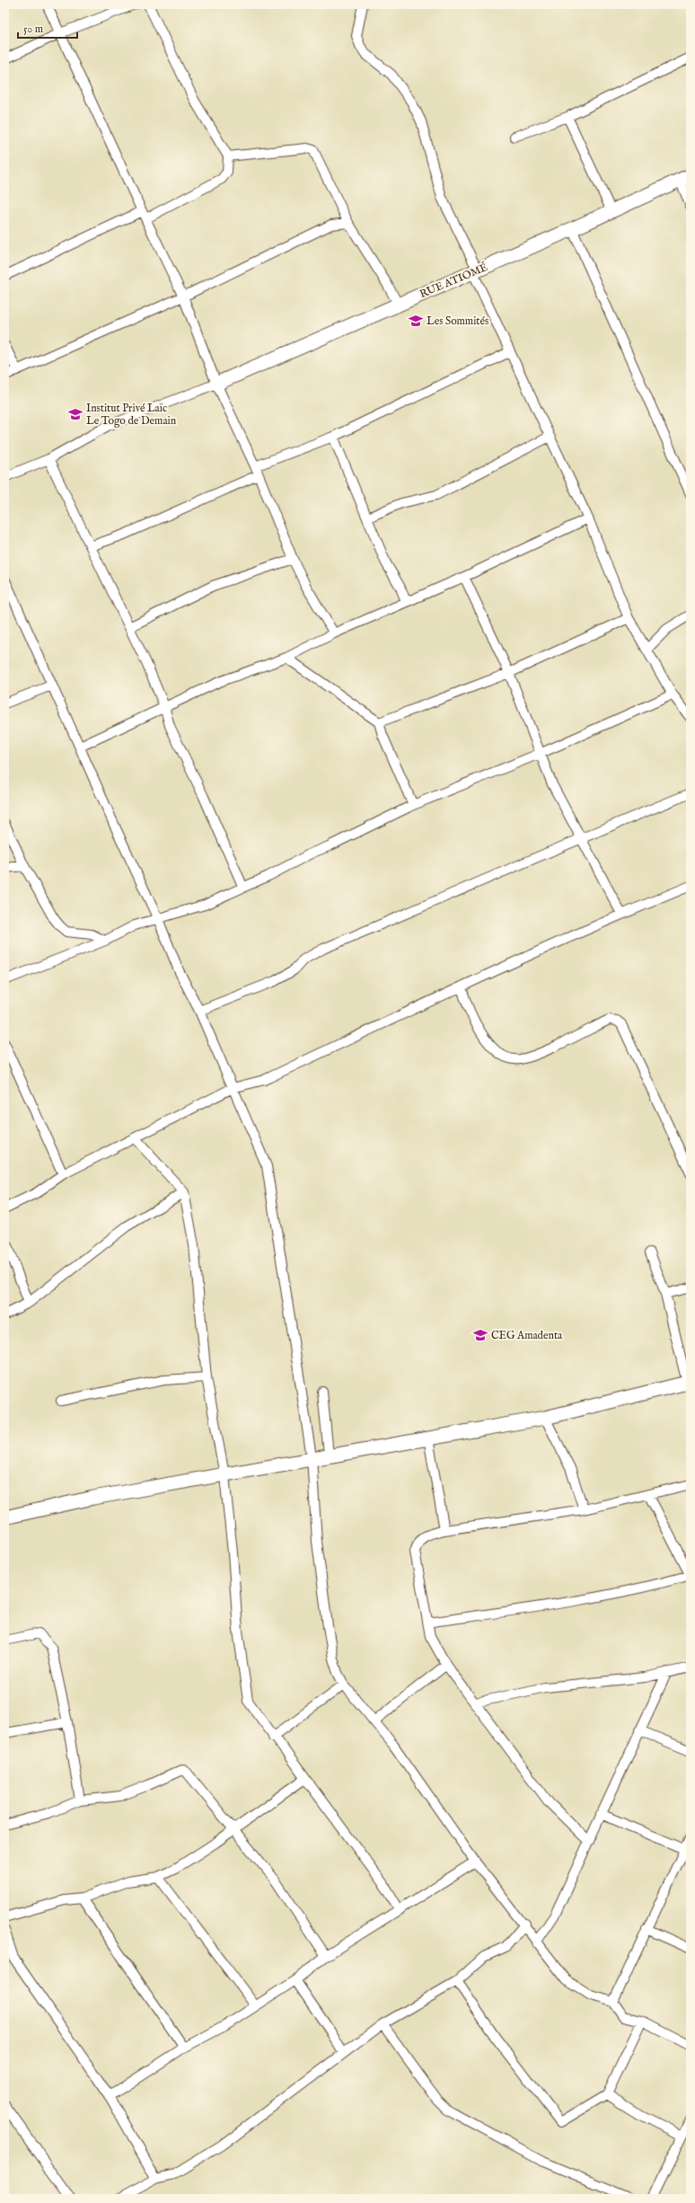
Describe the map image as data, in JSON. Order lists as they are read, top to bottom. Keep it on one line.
{"streets":{"street":["RUE ATIOMÉ"]},"places":{"school or university":["Les Sommités","Institut Privé Laïc Le Togo de Demain","CEG Amadenta"]},"scale_bar":"50 m"}
